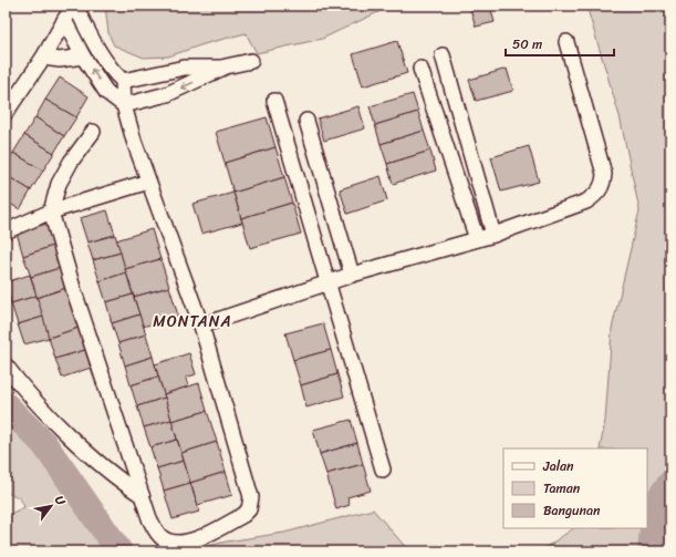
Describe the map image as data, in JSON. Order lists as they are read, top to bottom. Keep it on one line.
{"districts":["MONTANA"],"legend":["Jalan","Taman","Bangunan"],"scale_bar":"50 m","north":"top right"}
